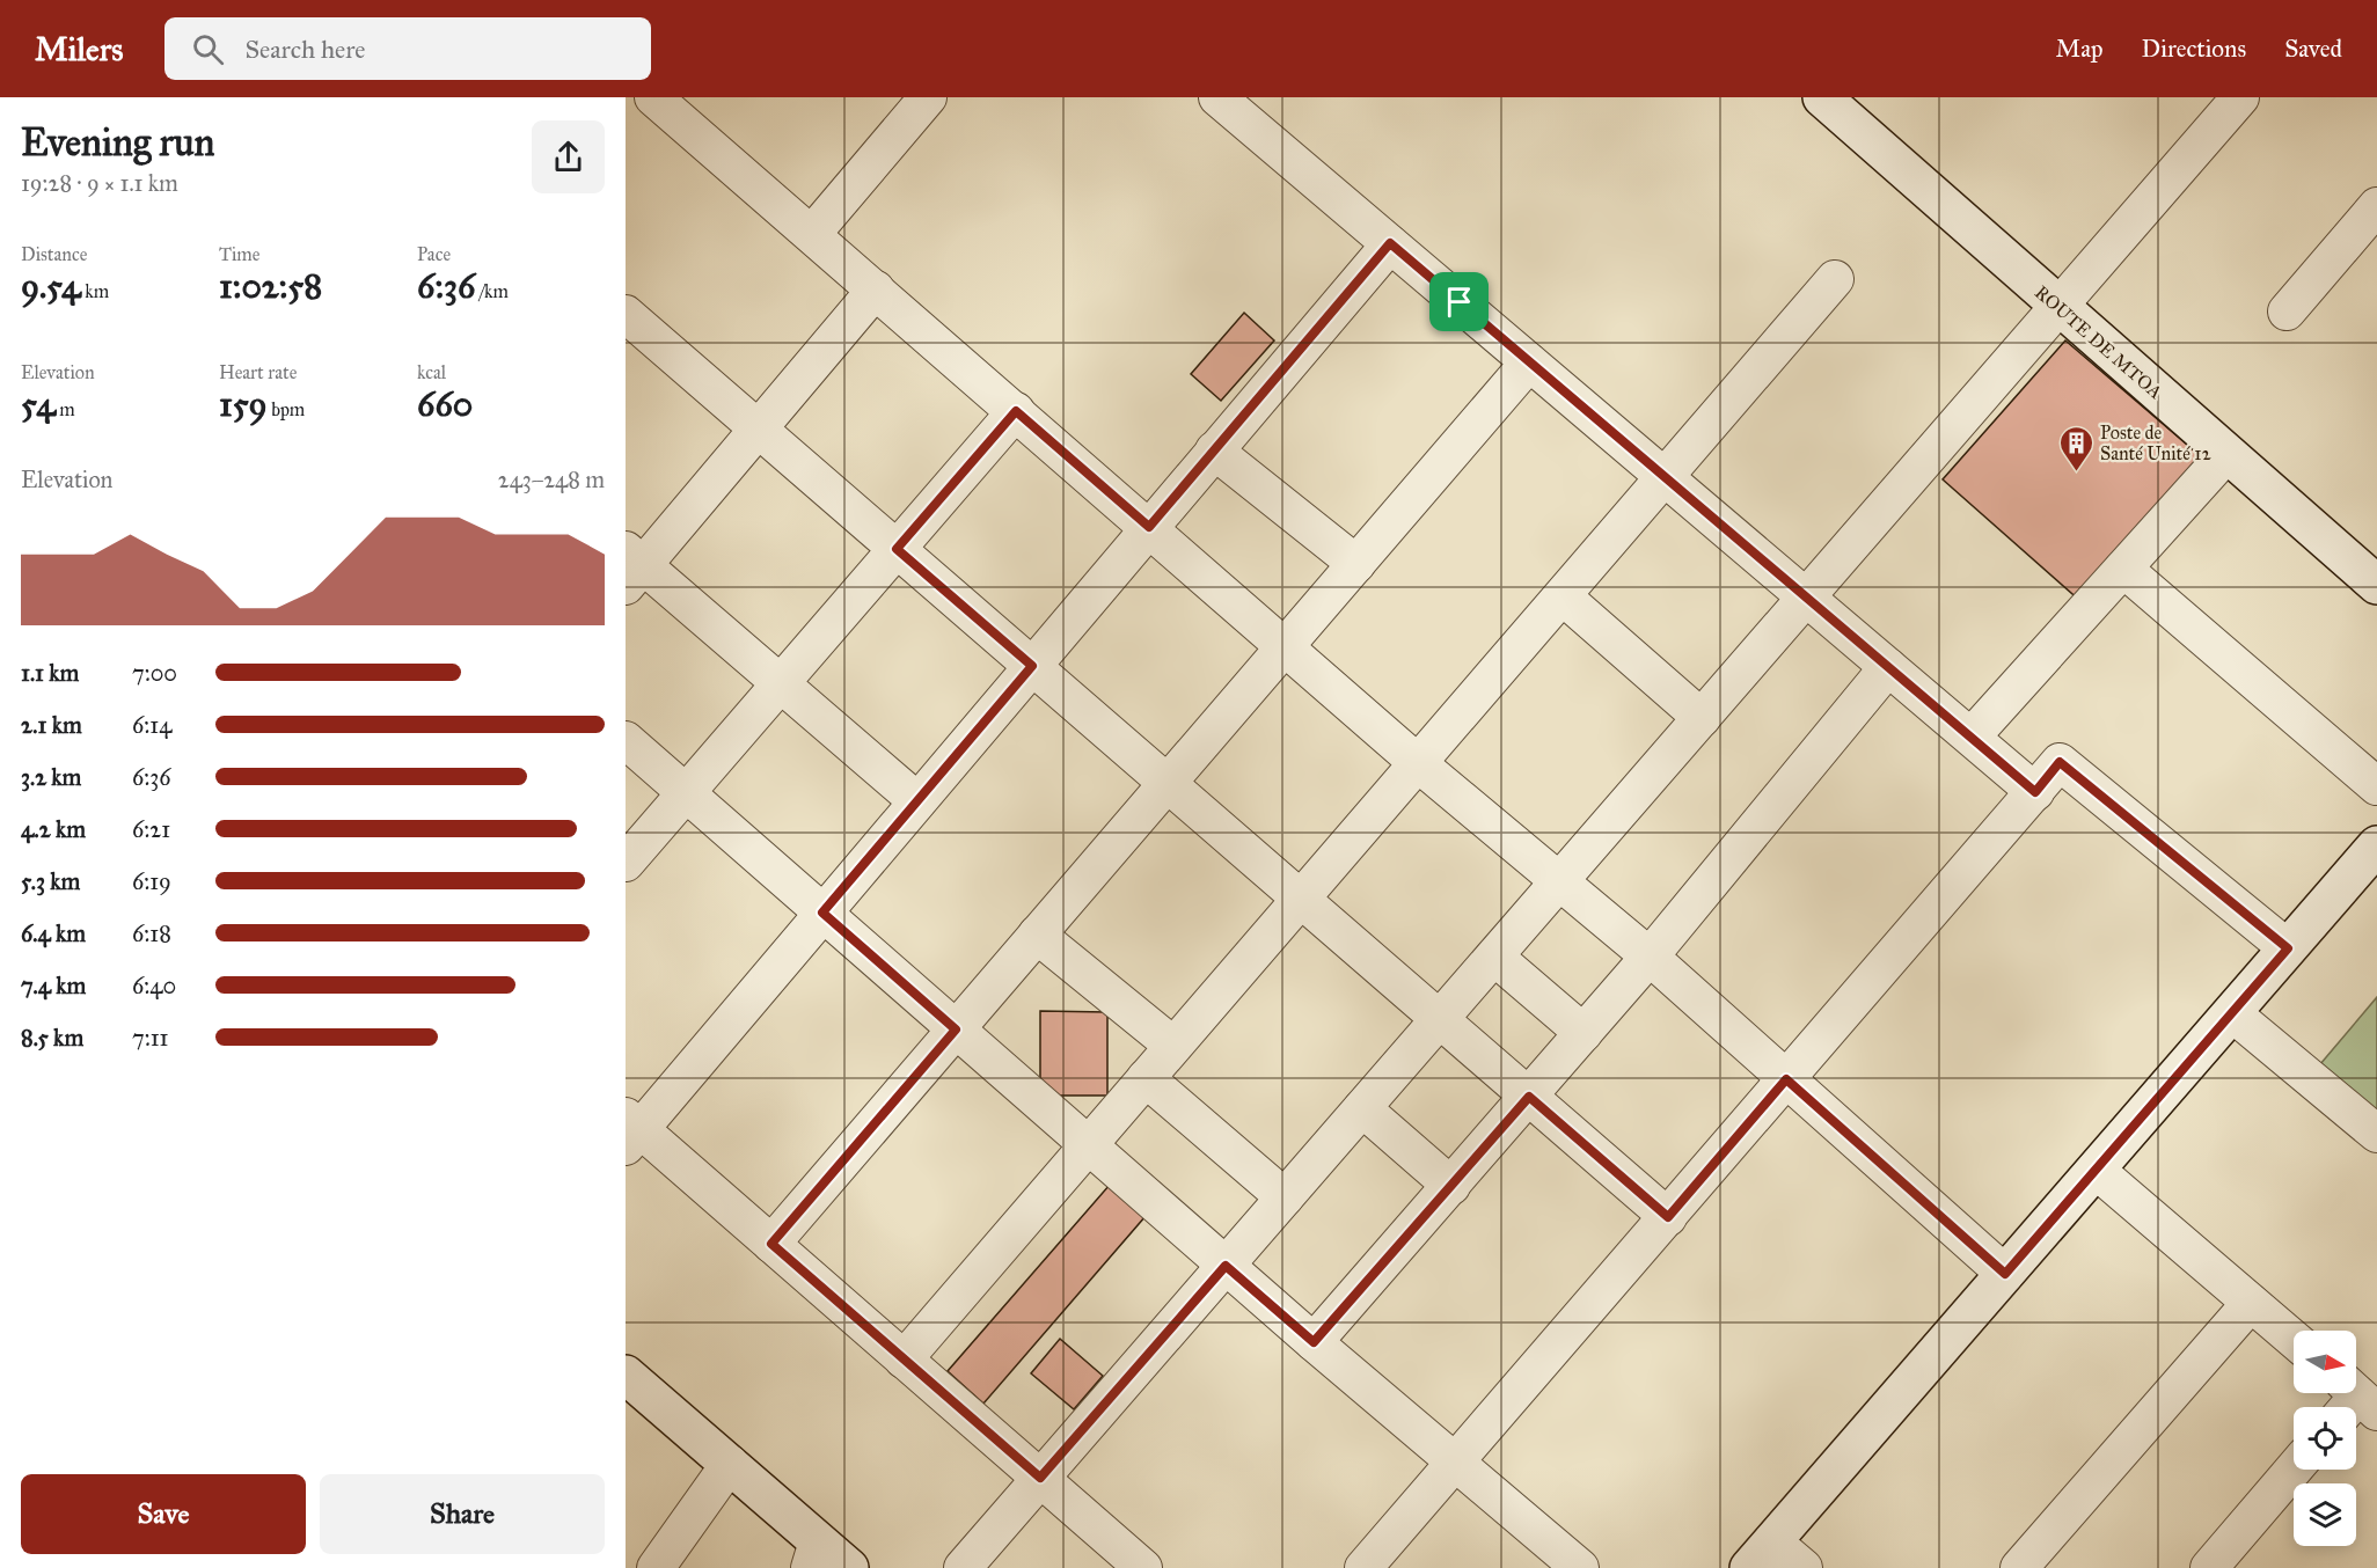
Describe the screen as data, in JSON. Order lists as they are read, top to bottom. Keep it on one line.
{"streets":{"street":["ROUTE DE MTOA"]},"places":{"building":["Poste de Santé Unité 12"]},"north":"right","page":{"header":"Milers","search":"Search here","nav":["Map","Directions","Saved"],"heading":["Evening run","19:28 · 9 × 1.1 km"],"stats":[["Distance","9.54 km"],["Time","1:02:58"],["Pace","6:36 /km"],["Elevation","54 m"],["Heart rate","159 bpm"],["kcal","660"]],"chart":["Elevation","243–248 m"],"list":[{"name":"1.1 km","note":"7:00"},{"name":"2.1 km","note":"6:14"},{"name":"3.2 km","note":"6:36"},{"name":"4.2 km","note":"6:21"},{"name":"5.3 km","note":"6:19"},{"name":"6.4 km","note":"6:18"},{"name":"7.4 km","note":"6:40"},{"name":"8.5 km","note":"7:11"}],"buttons":["Save","Share"]}}
